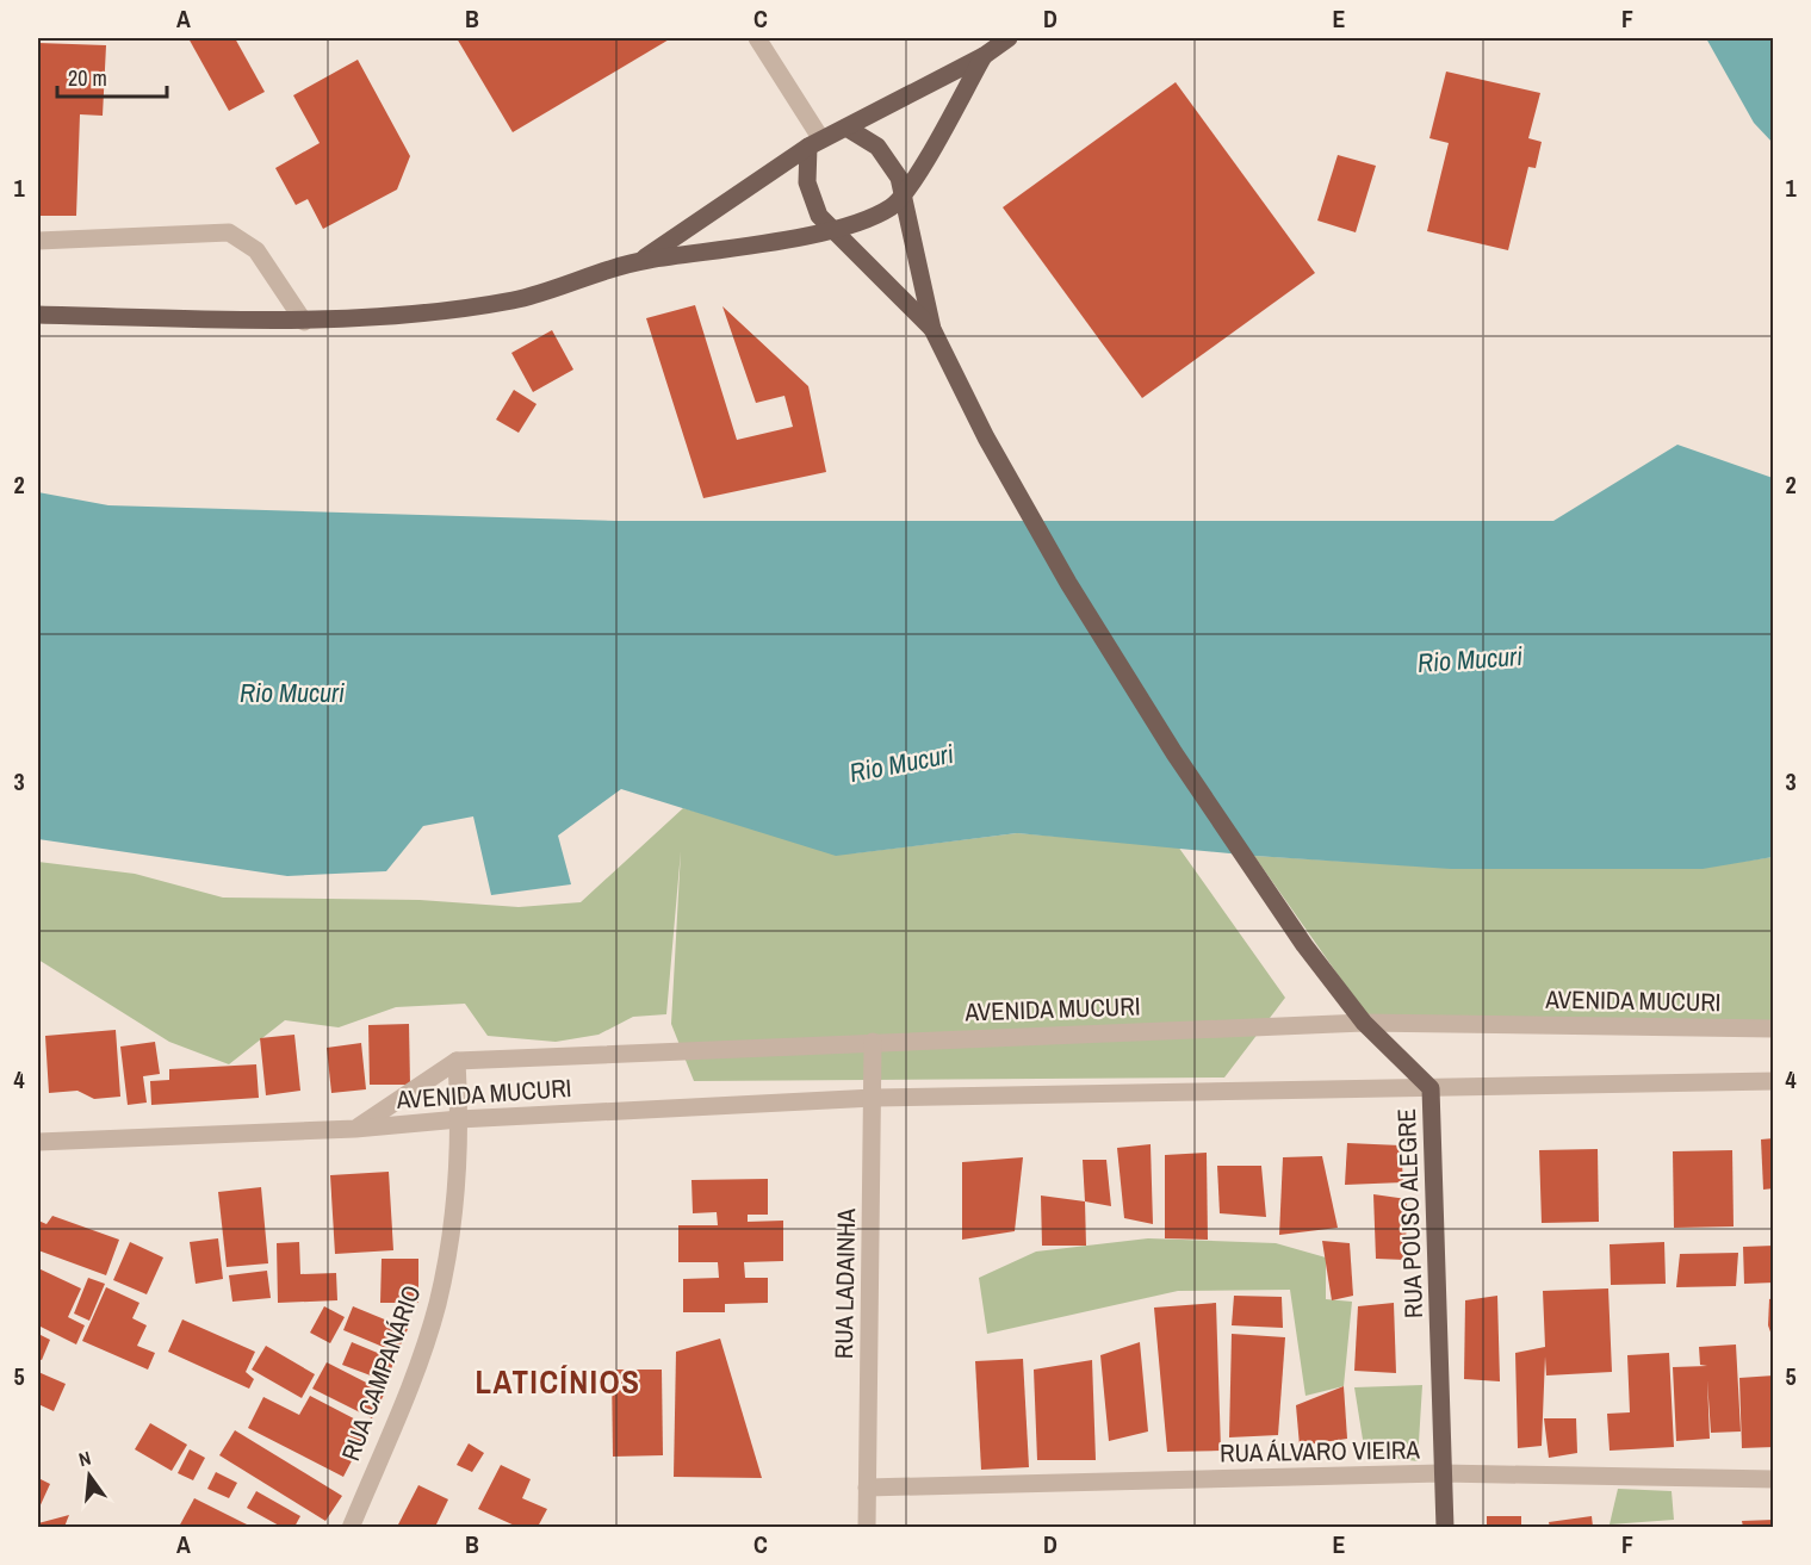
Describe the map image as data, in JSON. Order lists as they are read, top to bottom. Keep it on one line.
{"streets":{"main road":["RUA POUSO ALEGRE"],"street":["AVENIDA MUCURI","RUA LADAINHA","RUA CAMPANÁRIO","RUA ÁLVARO VIEIRA"]},"crossings":[["AVENIDA MUCURI","RUA POUSO ALEGRE"],["AVENIDA MUCURI","RUA LADAINHA"],["AVENIDA MUCURI","RUA CAMPANÁRIO"],["RUA POUSO ALEGRE","RUA ÁLVARO VIEIRA"],["RUA LADAINHA","RUA ÁLVARO VIEIRA"]],"districts":["LATICÍNIOS"],"water":["Rio Mucuri"],"scale_bar":"20 m","north":"top","grid":{"columns":["A","B","C","D","E","F"],"rows":["1","2","3","4","5"]}}
